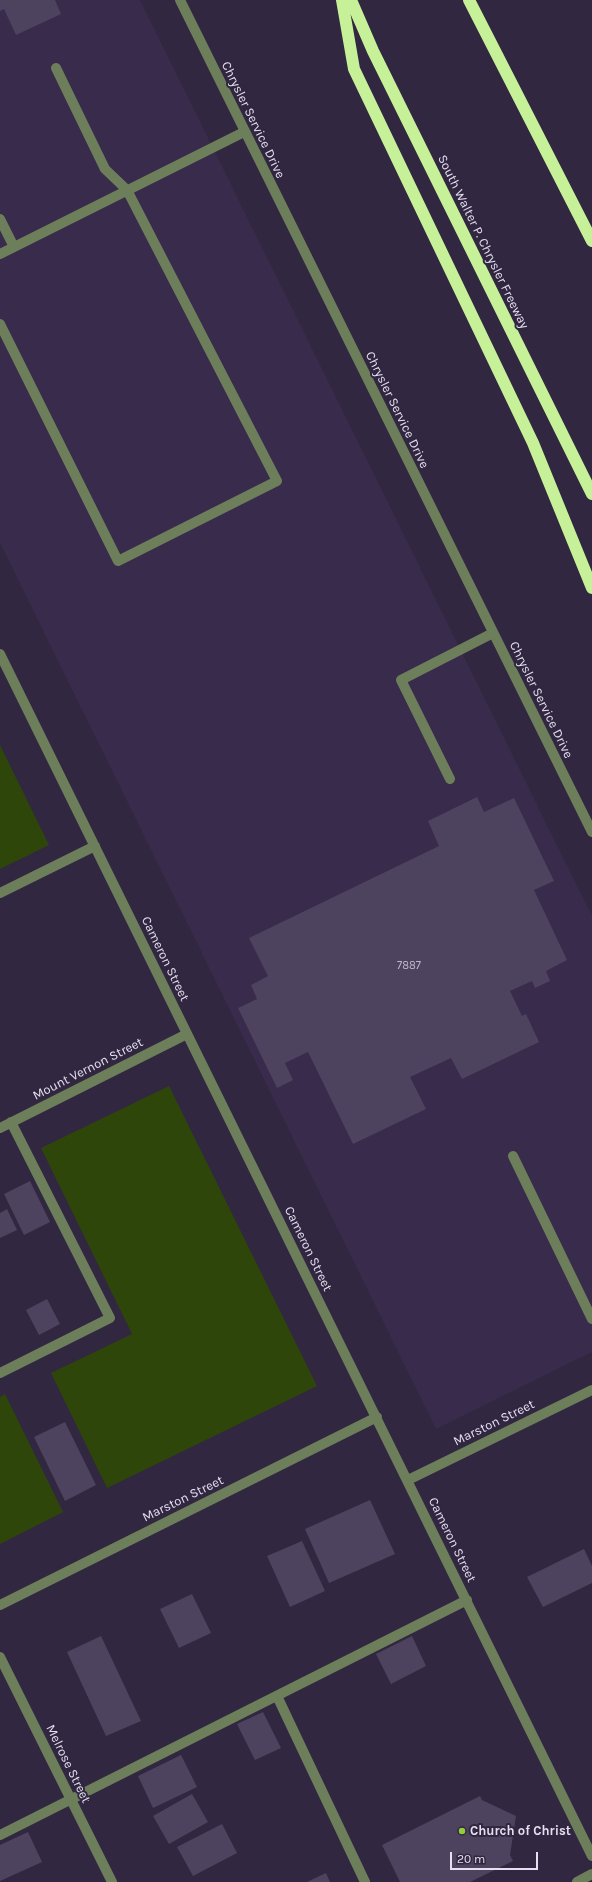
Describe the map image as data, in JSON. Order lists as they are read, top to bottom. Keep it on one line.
{"streets":{"highway":["South Walter P. Chrysler Freeway"],"street":["Chrysler Service Drive","Cameron Street","Mount Vernon Street","Marston Street","Melrose Street"]},"crossings":[["Cameron Street","Mount Vernon Street"],["Cameron Street","Marston Street"]],"places":["Church of Christ"],"house_numbers":["7887"],"scale_bar":"20 m"}
